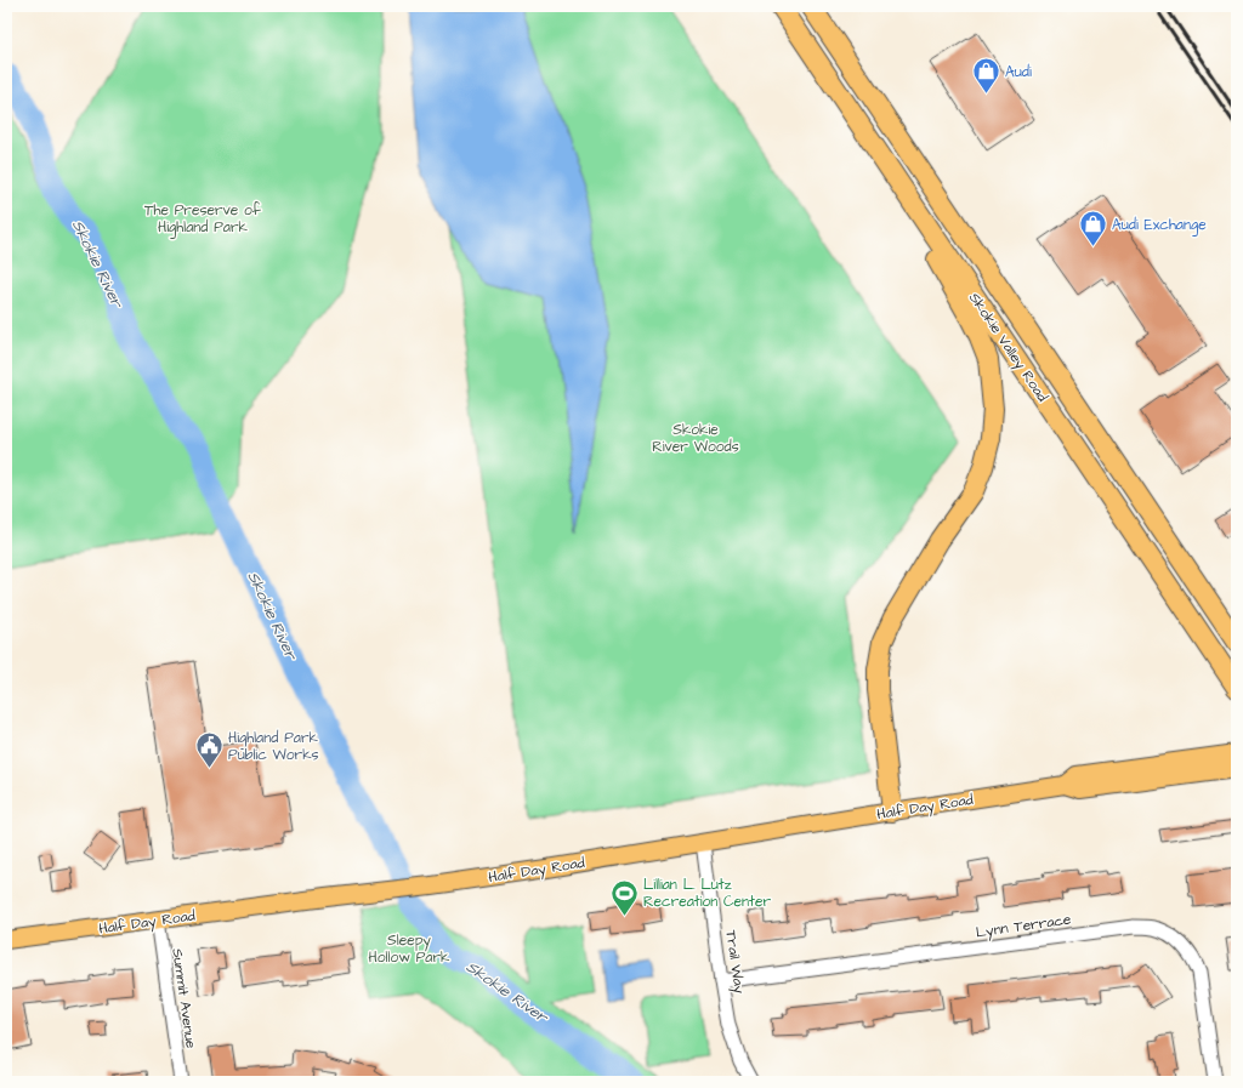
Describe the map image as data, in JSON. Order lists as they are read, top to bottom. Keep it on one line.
{"streets":{"highway":["Skokie Valley Road"],"main road":["Half Day Road"],"street":["Lynn Terrace","Trail Way","Summit Avenue"]},"crossings":[["Half Day Road","Trail Way"],["Half Day Road","Summit Avenue"],["Lynn Terrace","Trail Way"]],"water":["Skokie River"],"parks":["The Preserve of Highland Park","Skokie River Woods","Sleepy Hollow Park"],"places":{"shop":["Audi","Audi Exchange"],"public building":["Highland Park Public Works"],"sports":["Lillian L. Lutz Recreation Center"]}}
